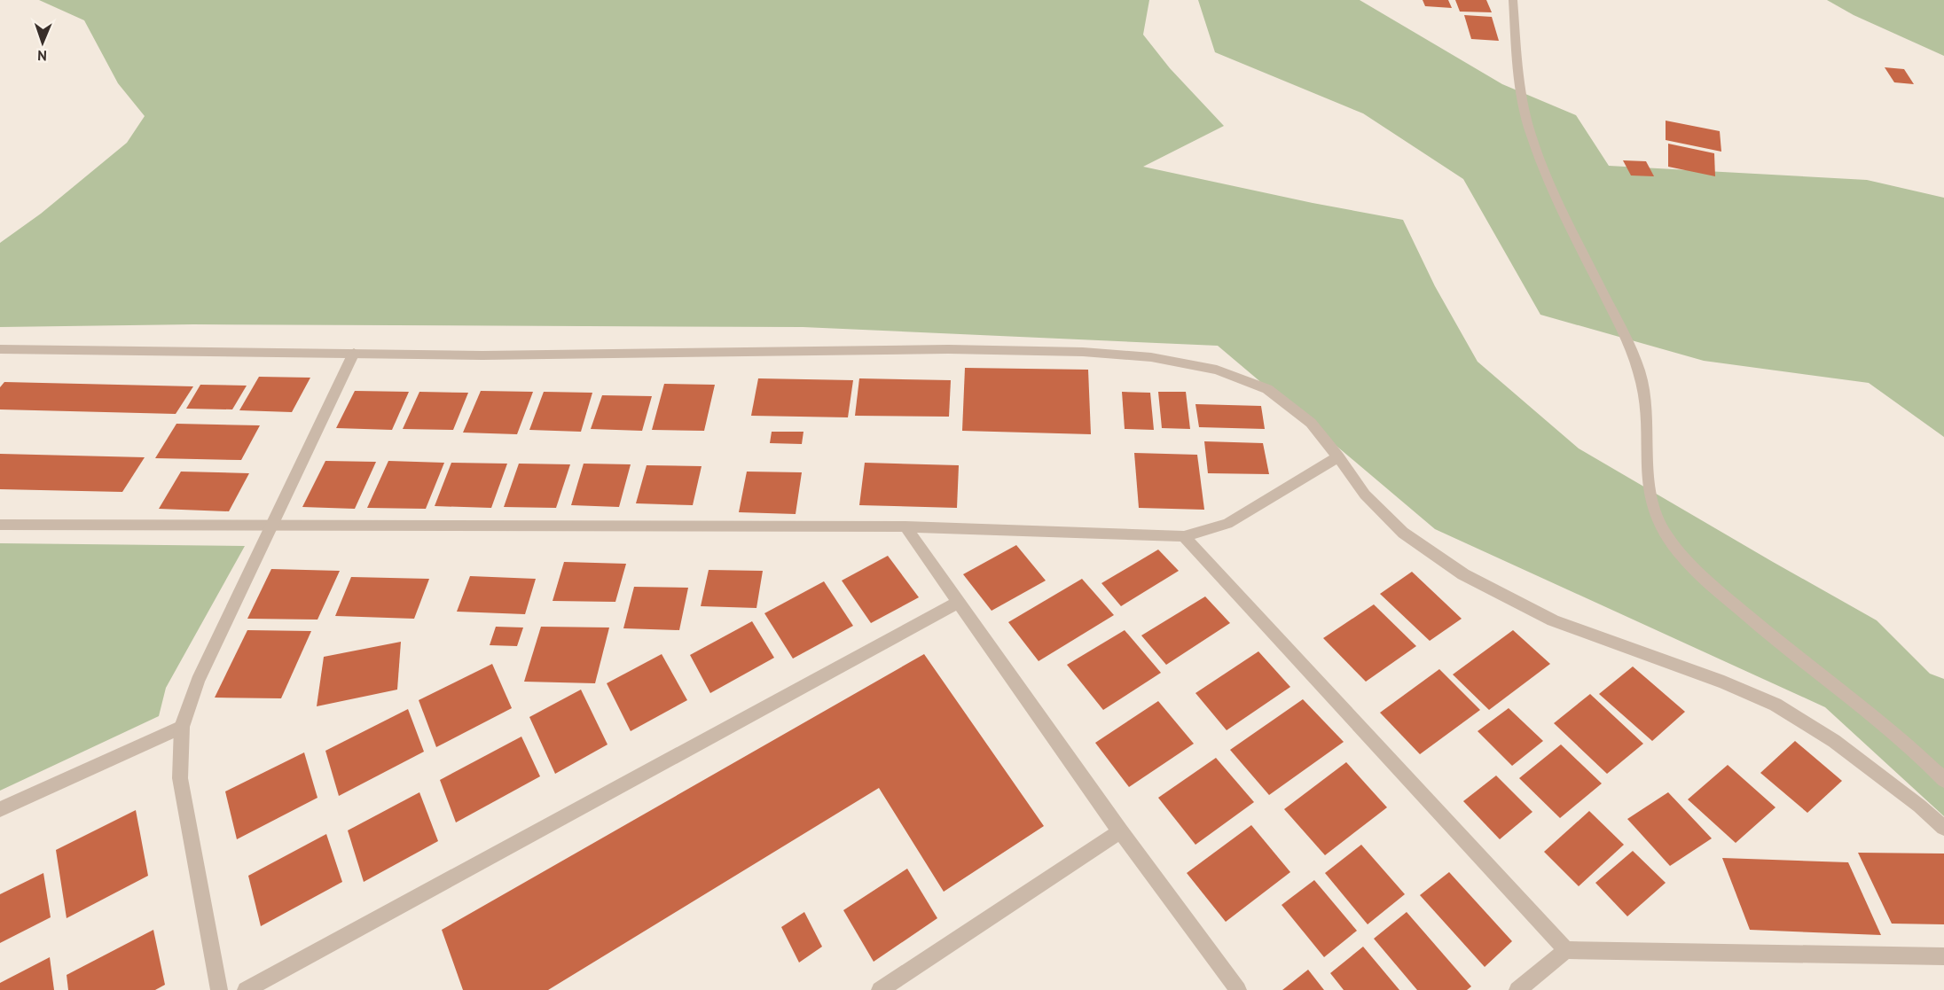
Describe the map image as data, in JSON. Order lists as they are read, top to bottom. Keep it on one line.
{"north":"bottom"}
